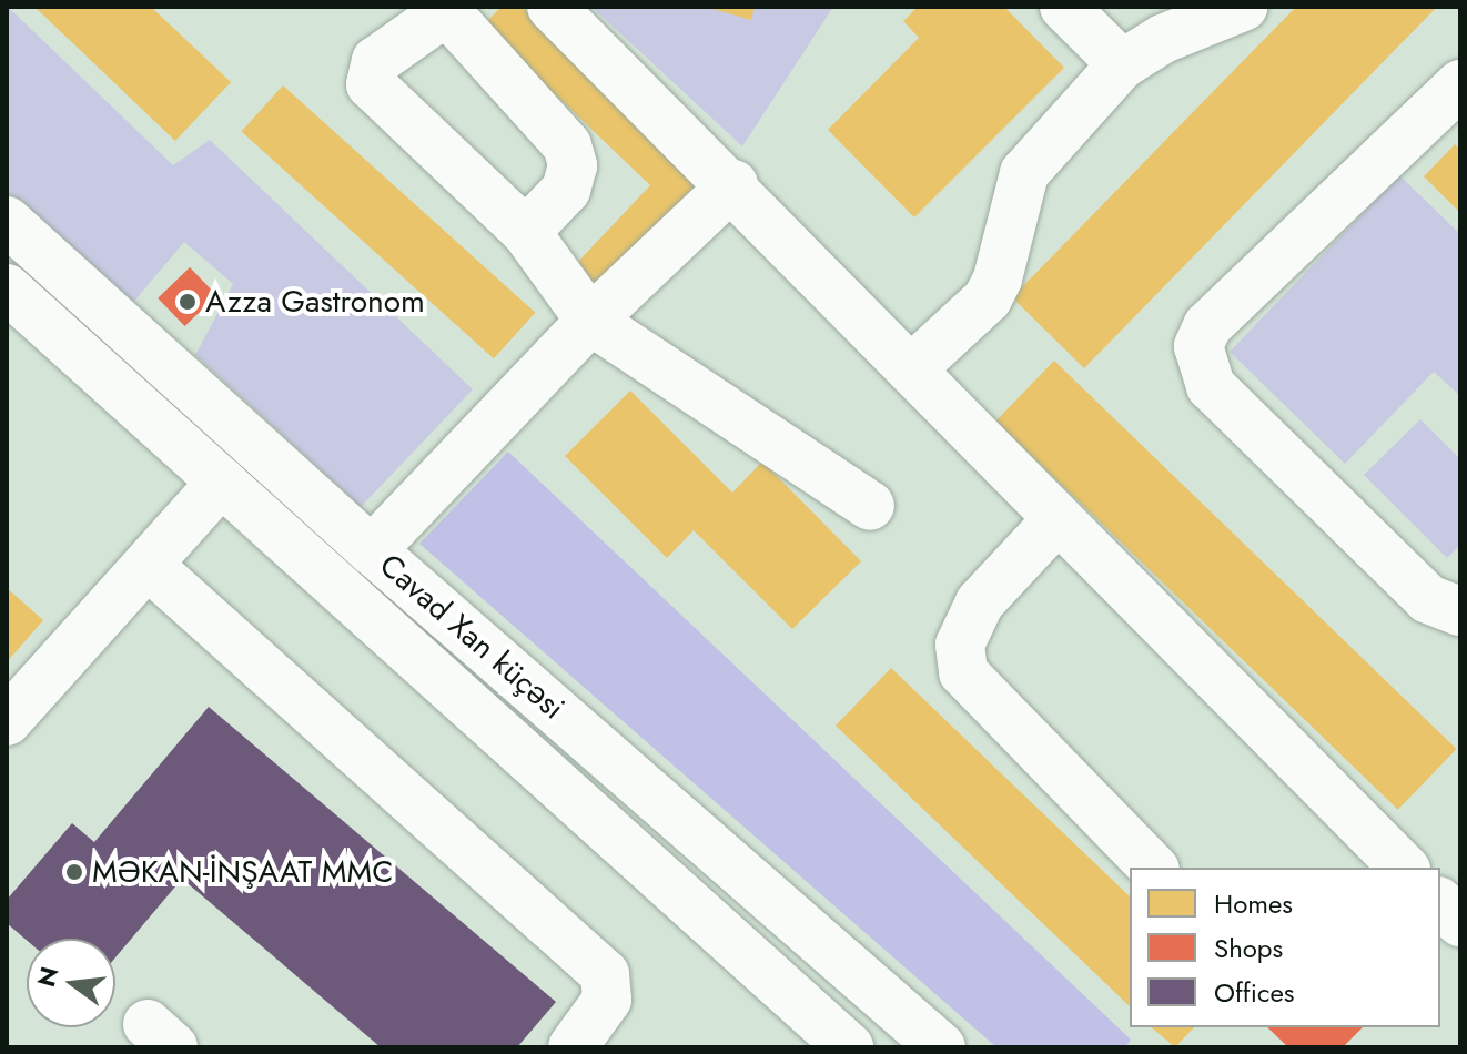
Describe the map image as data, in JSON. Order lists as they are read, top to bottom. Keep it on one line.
{"streets":{"street":["Cavad Xan küçəsi"]},"places":["Azza Gastronom","MƏKAN-İNŞAAT MMC"],"legend":["Homes","Shops","Offices"],"north":"left"}
